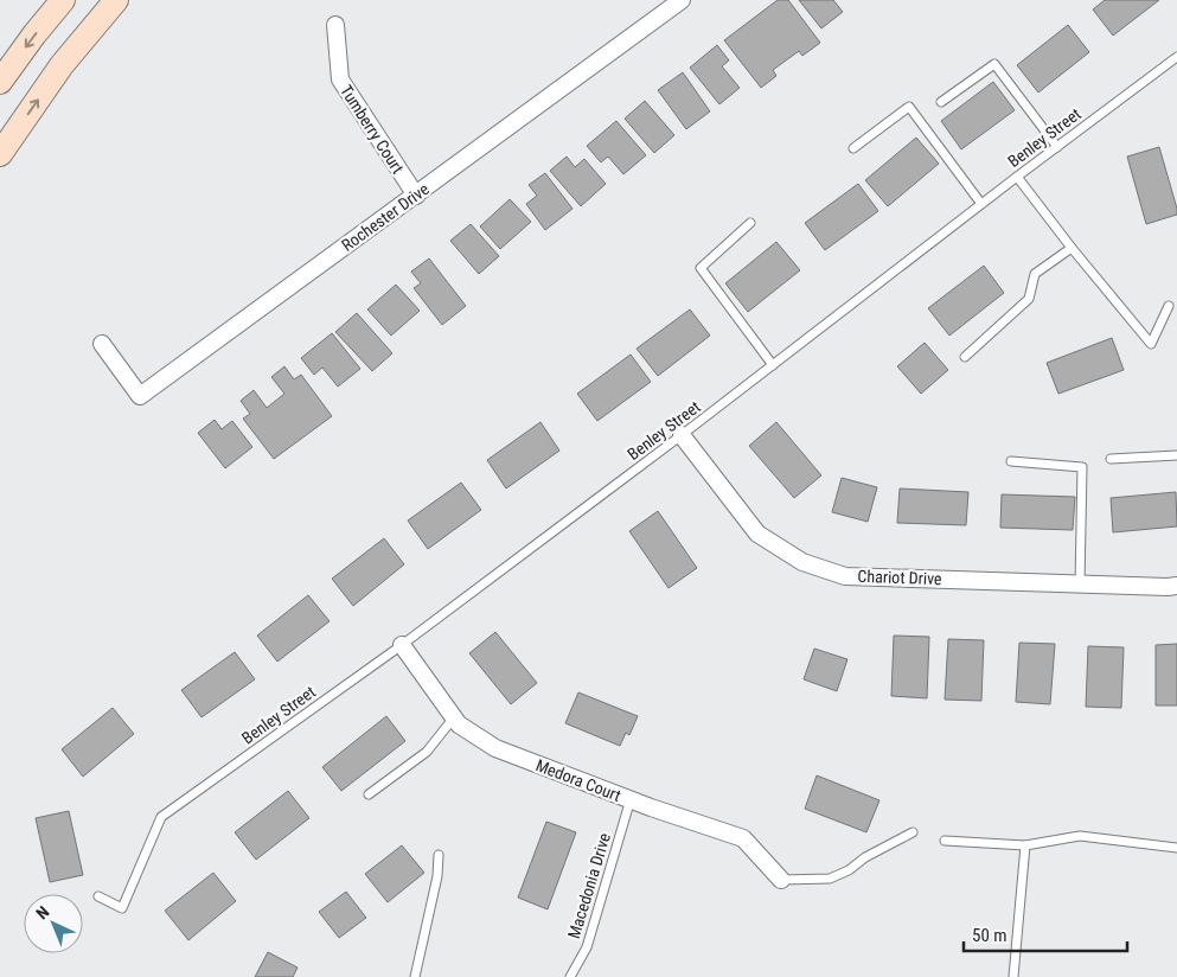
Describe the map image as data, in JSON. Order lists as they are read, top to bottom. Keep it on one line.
{"streets":{"street":["Tumberry Court","Rochester Drive","Chariot Drive","Medora Court"],"lane":["Benley Street","Macedonia Drive"]},"crossings":[["Tumberry Court","Rochester Drive"],["Benley Street","Chariot Drive"],["Benley Street","Medora Court"],["Medora Court","Macedonia Drive"]],"scale_bar":"50 m","north":"top left"}
